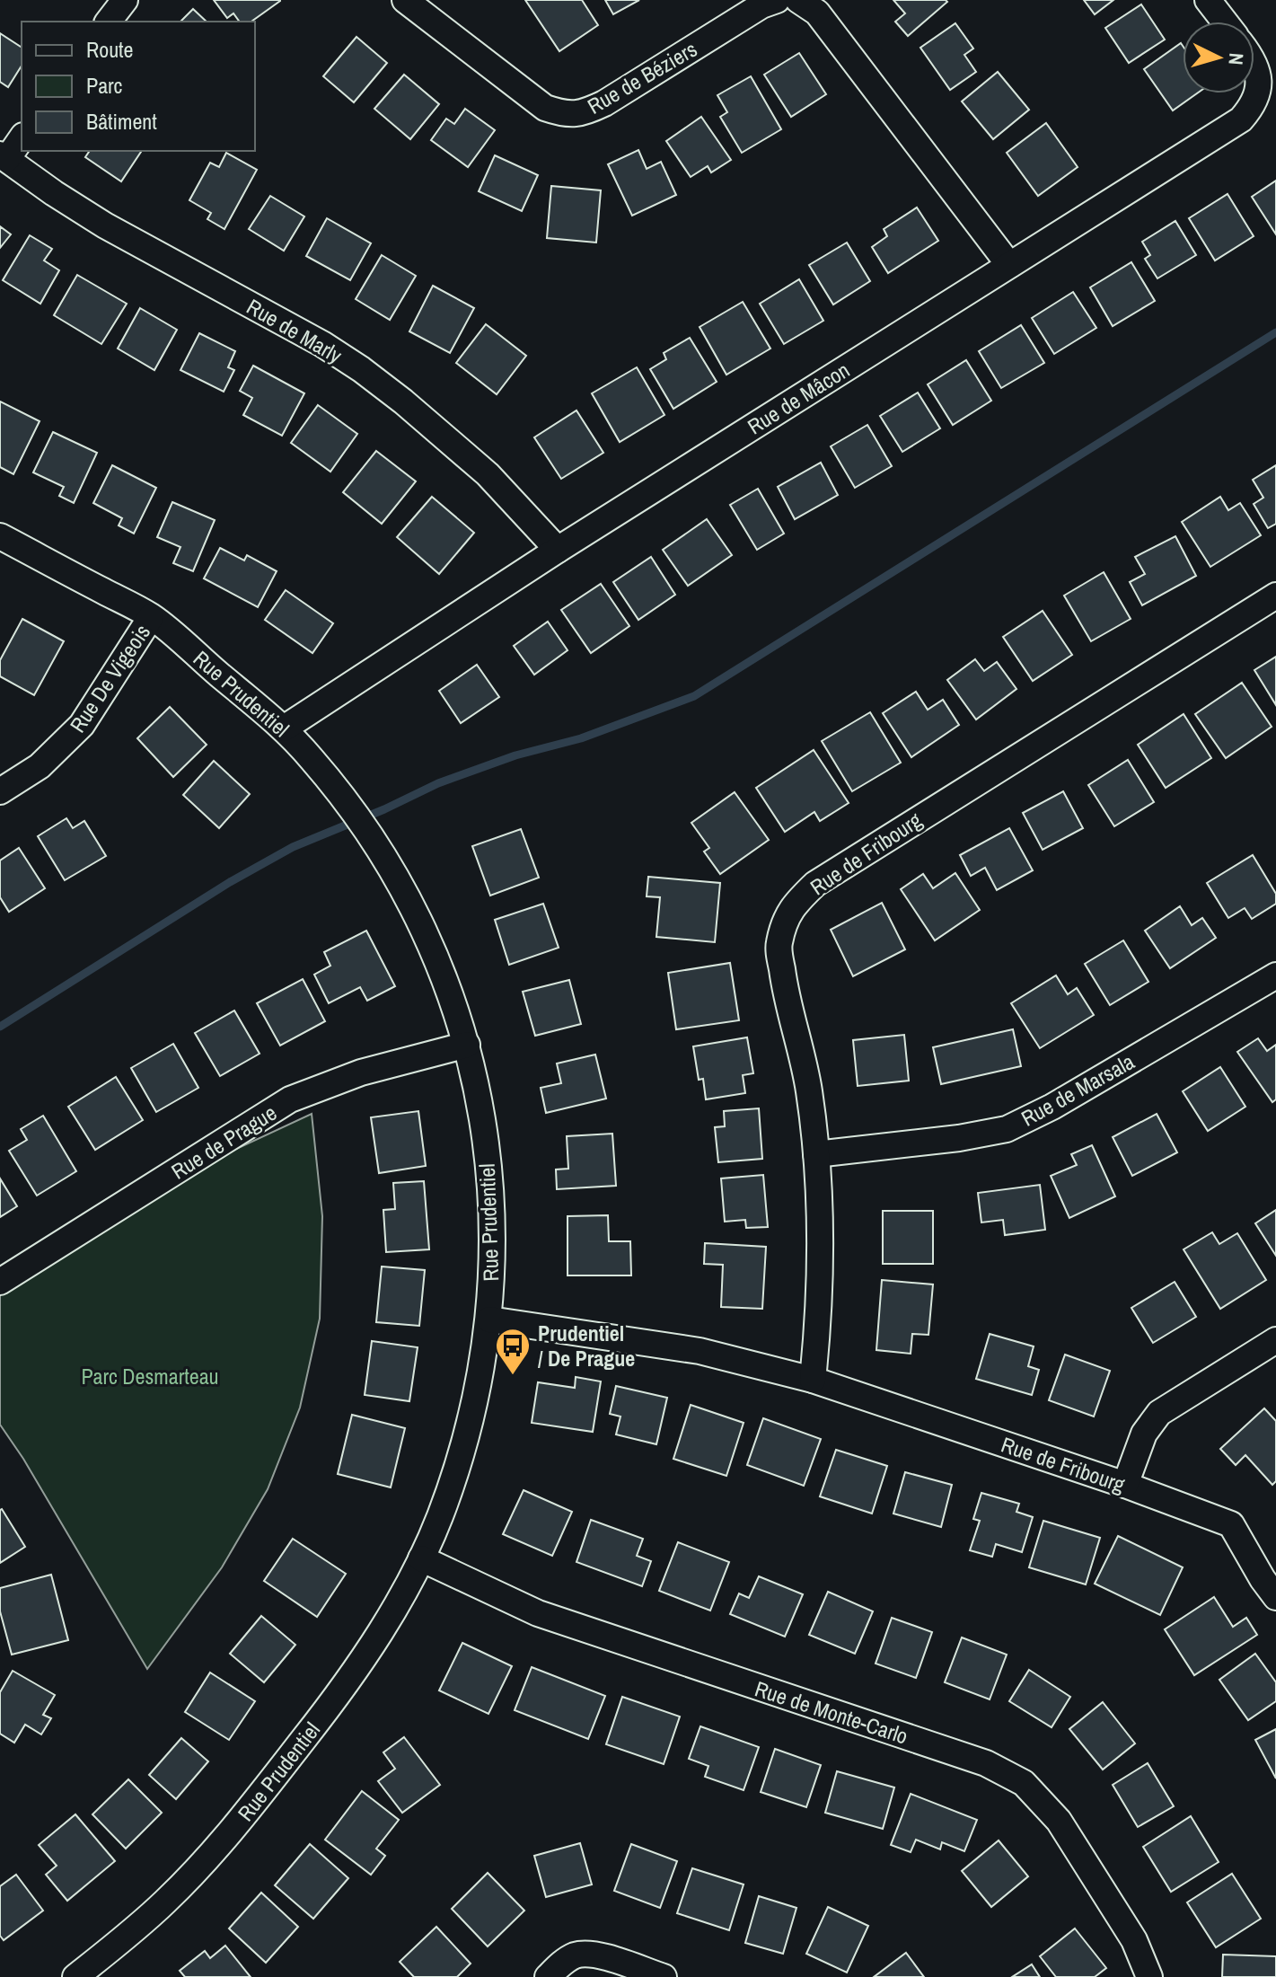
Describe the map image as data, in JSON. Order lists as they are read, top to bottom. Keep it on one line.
{"streets":{"street":["Rue de Béziers","Rue de Marly","Rue de Mâcon","Rue De Vigeois","Rue Prudentiel","Rue de Fribourg","Rue de Marsala","Rue de Prague","Rue de Monte-Carlo"]},"crossings":[["Rue de Marly","Rue de Mâcon"],["Rue de Mâcon","Rue Prudentiel"],["Rue De Vigeois","Rue Prudentiel"],["Rue Prudentiel","Rue de Fribourg"],["Rue Prudentiel","Rue de Prague"],["Rue Prudentiel","Rue de Monte-Carlo"],["Rue de Fribourg","Rue de Marsala"]],"parks":["Parc Desmarteau"],"places":{"bus stop":["Prudentiel / De Prague"]},"legend":["Route","Parc","Bâtiment"],"north":"right"}
